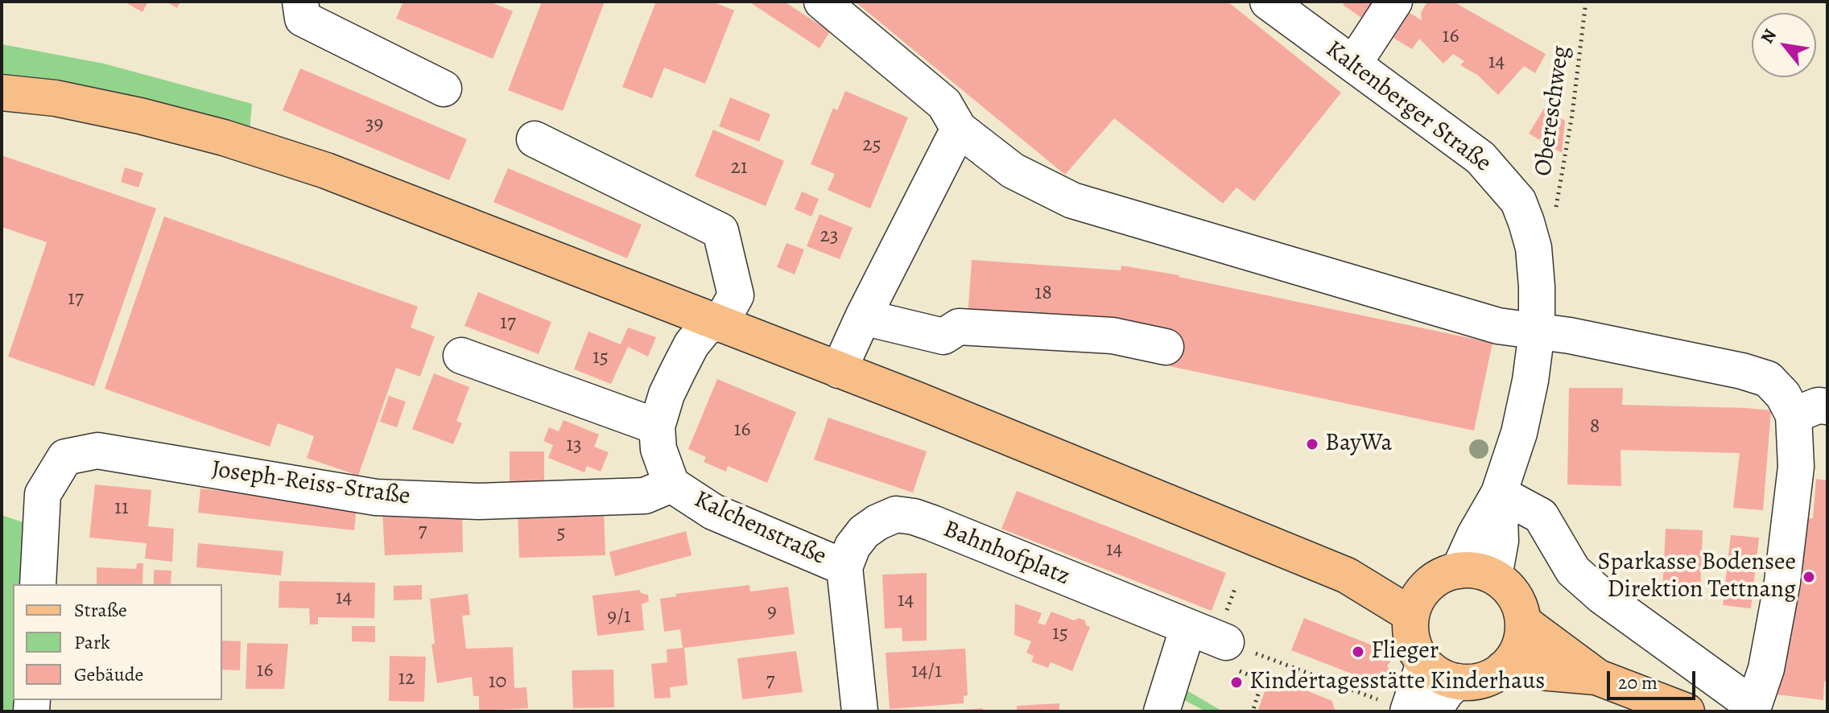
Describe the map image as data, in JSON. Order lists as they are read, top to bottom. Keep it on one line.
{"streets":{"street":["Kaltenberger Straße","Joseph-Reiss-Straße","Kalchenstraße","Bahnhofplatz"],"path":["Obereschweg"]},"crossings":[["Joseph-Reiss-Straße","Kalchenstraße"],["Kalchenstraße","Bahnhofplatz"]],"places":["BayWa","Sparkasse Bodensee Direktion Tettnang","Flieger","Kindertagesstätte Kinderhaus"],"house_numbers":["16","14","39","25","21","23","18","17","17","15","8","16","13","11","7","5","14","14","14","9","9/1","15","16","14/1","12","7","10"],"legend":["Straße","Park","Gebäude"],"scale_bar":"20 m","north":"top left"}
